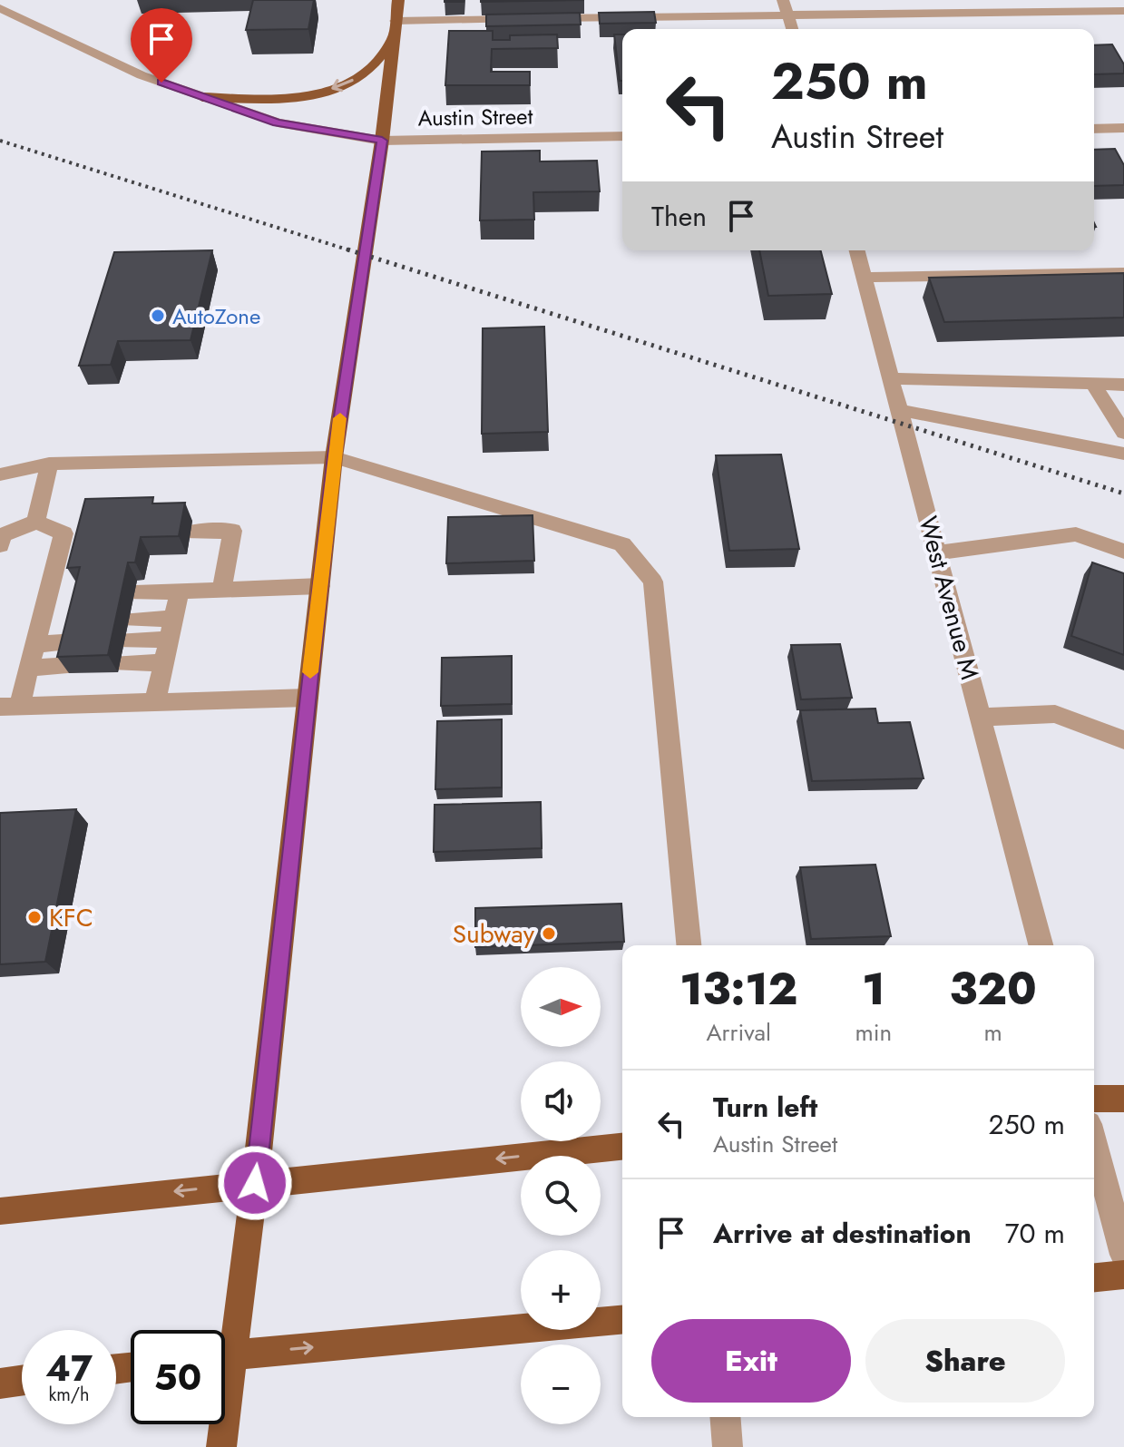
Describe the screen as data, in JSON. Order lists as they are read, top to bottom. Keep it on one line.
{"streets":{"street":["Austin Street","West Avenue M"]},"places":["AutoZone","KFC","Subway"],"north":"right","page":{"turn":["250 m","Austin Street"],"then":"Then","eta":["13:12","Arrival","1","min","320","m"],"map_buttons":["+","−"],"list":[{"name":"Turn left","note":"Austin Street","value":"250 m"},{"name":"Arrive at destination","value":"70 m"}],"buttons":["Exit","Share"],"speed":"47 km/h","limit":"50"}}
